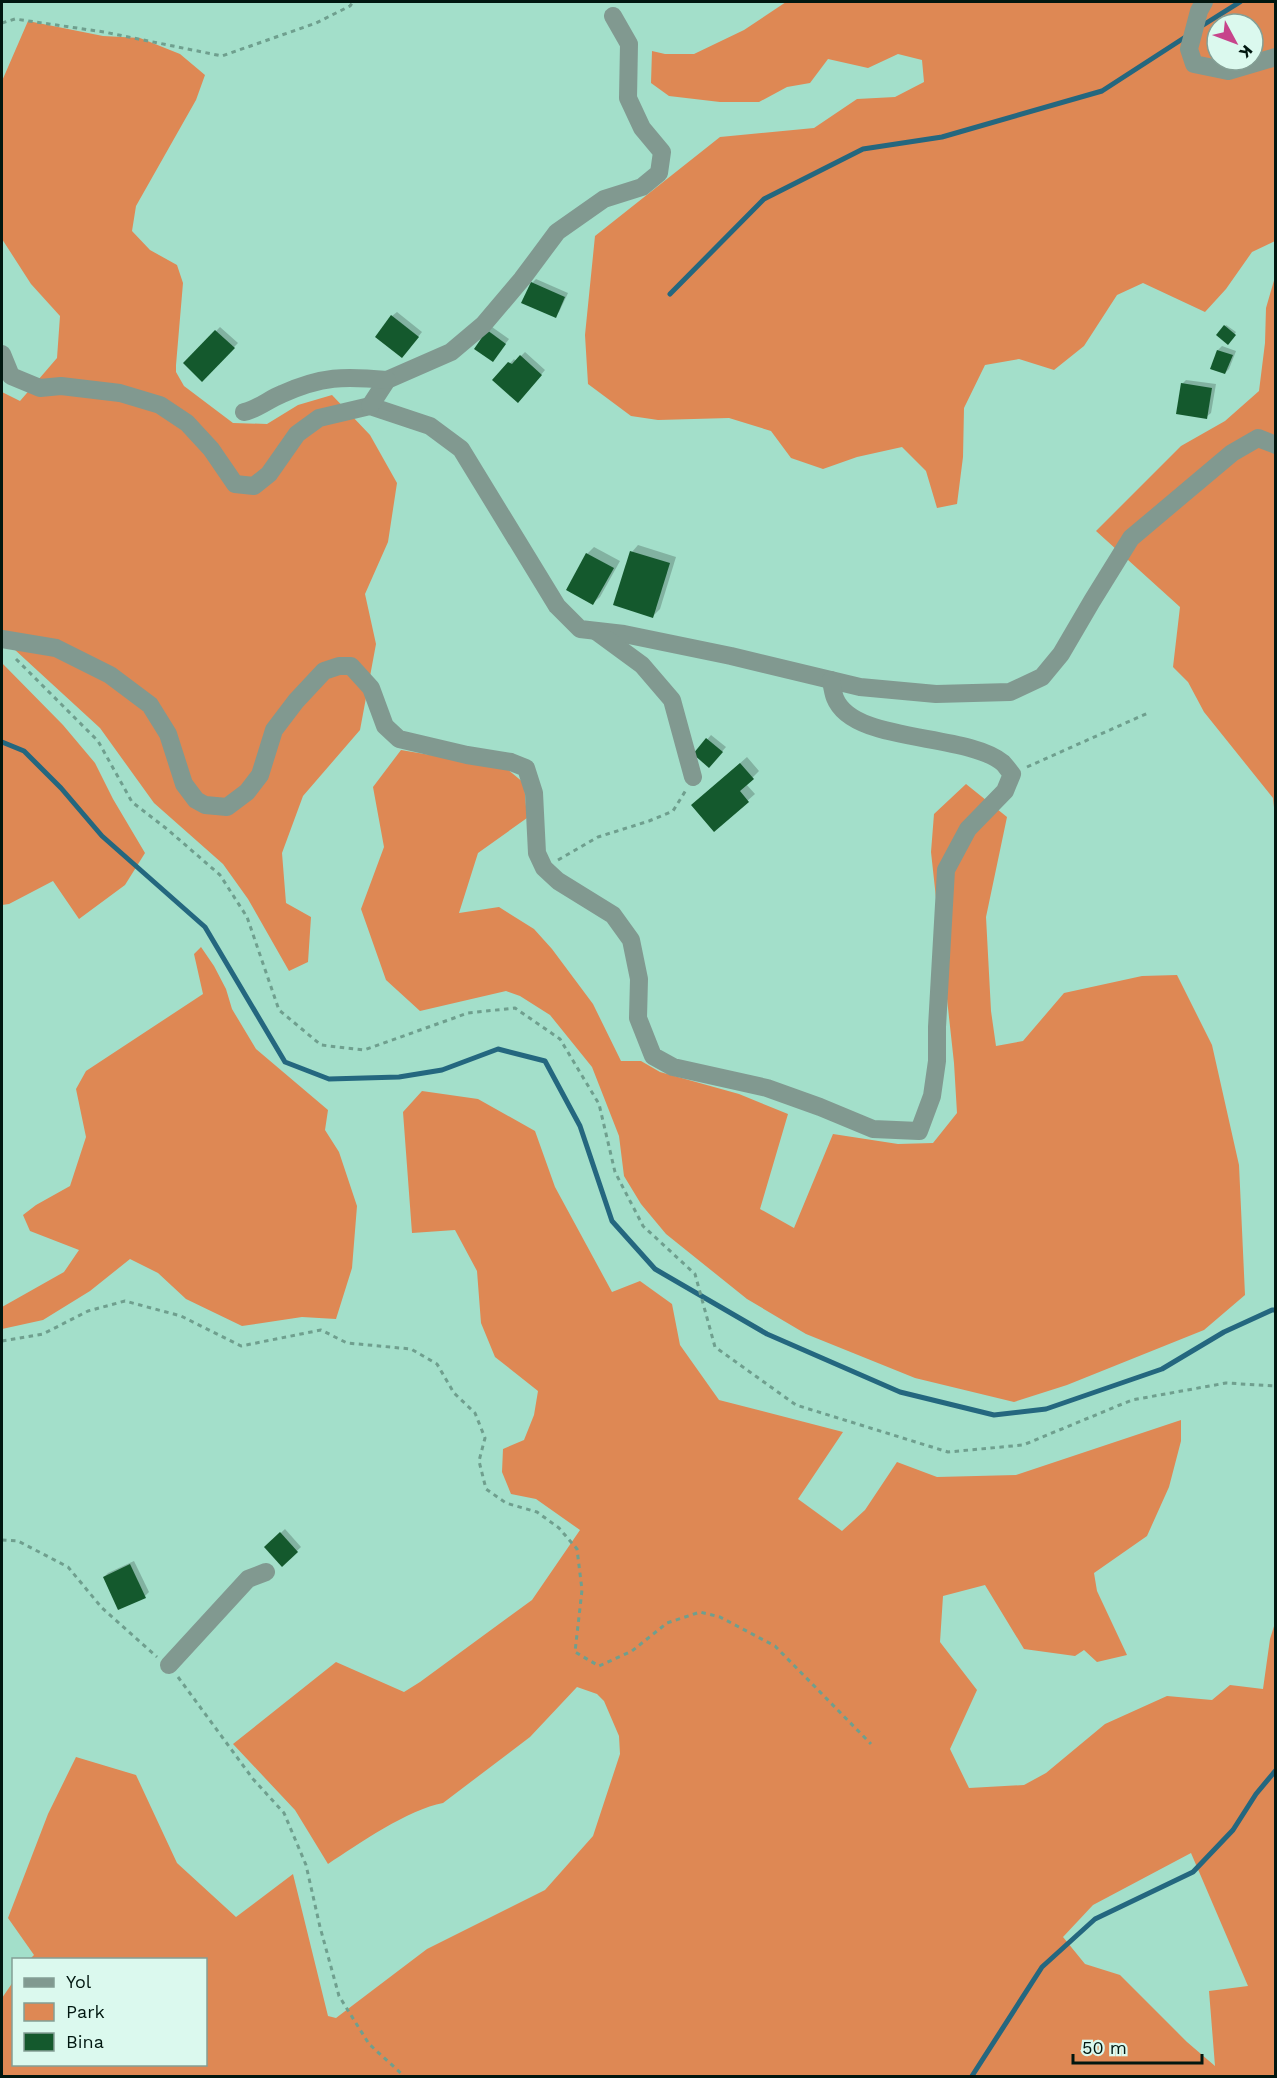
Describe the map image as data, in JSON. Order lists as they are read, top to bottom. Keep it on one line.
{"legend":["Yol","Park","Bina"],"scale_bar":"50 m","north":"bottom right"}
